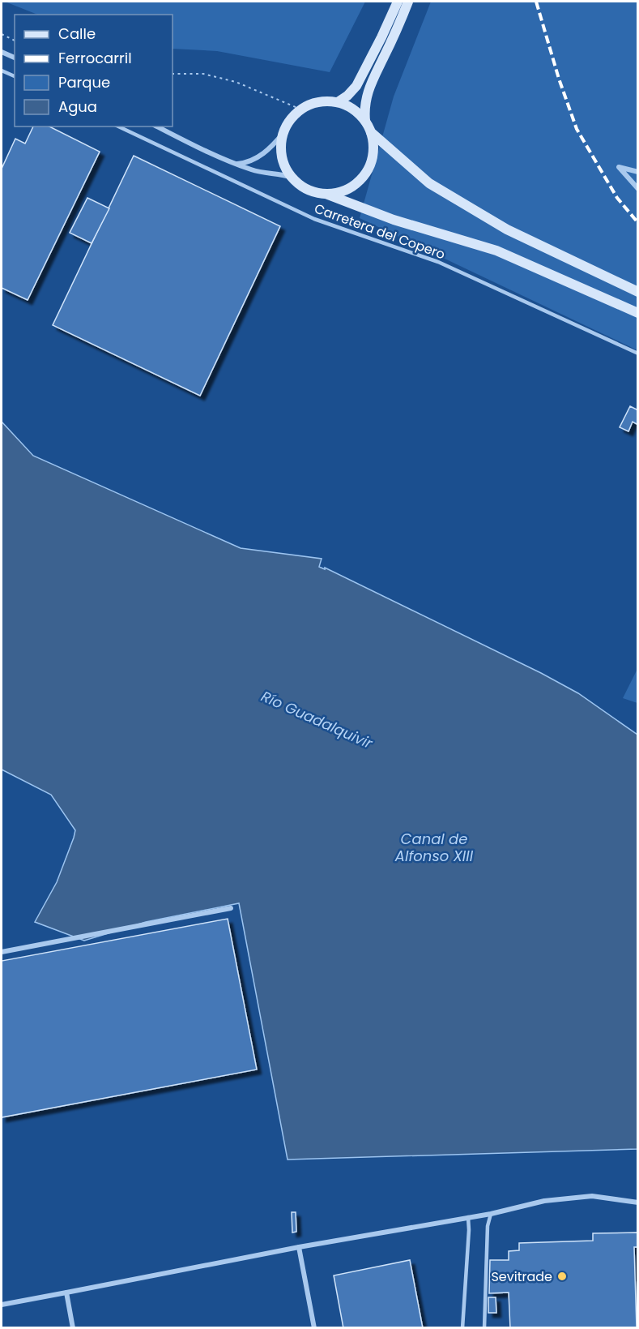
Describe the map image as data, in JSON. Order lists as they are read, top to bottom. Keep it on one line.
{"streets":{"lane":["Carretera del Copero"]},"water":["Río Guadalquivir","Canal de Alfonso XIII"],"places":["Sevitrade"],"legend":["Calle","Ferrocarril","Parque","Agua"]}
